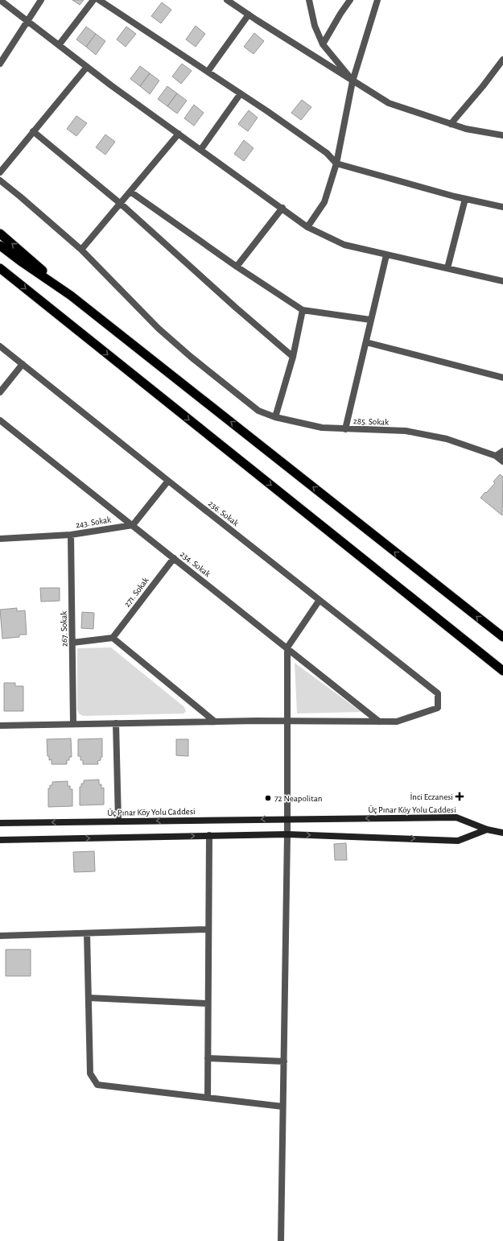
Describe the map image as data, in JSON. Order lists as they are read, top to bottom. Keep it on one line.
{"streets":{"main road":["Üç Pınar Köy Yolu Caddesi"],"street":["285. Sokak","236. Sokak","243. Sokak","234. Sokak","271. Sokak","267. Sokak"]},"crossings":[["236. Sokak","234. Sokak"],["243. Sokak","234. Sokak"],["243. Sokak","267. Sokak"],["234. Sokak","271. Sokak"]],"places":{"health":["İnci Eczanesi"],"other":["72 Neapolitan"]}}
